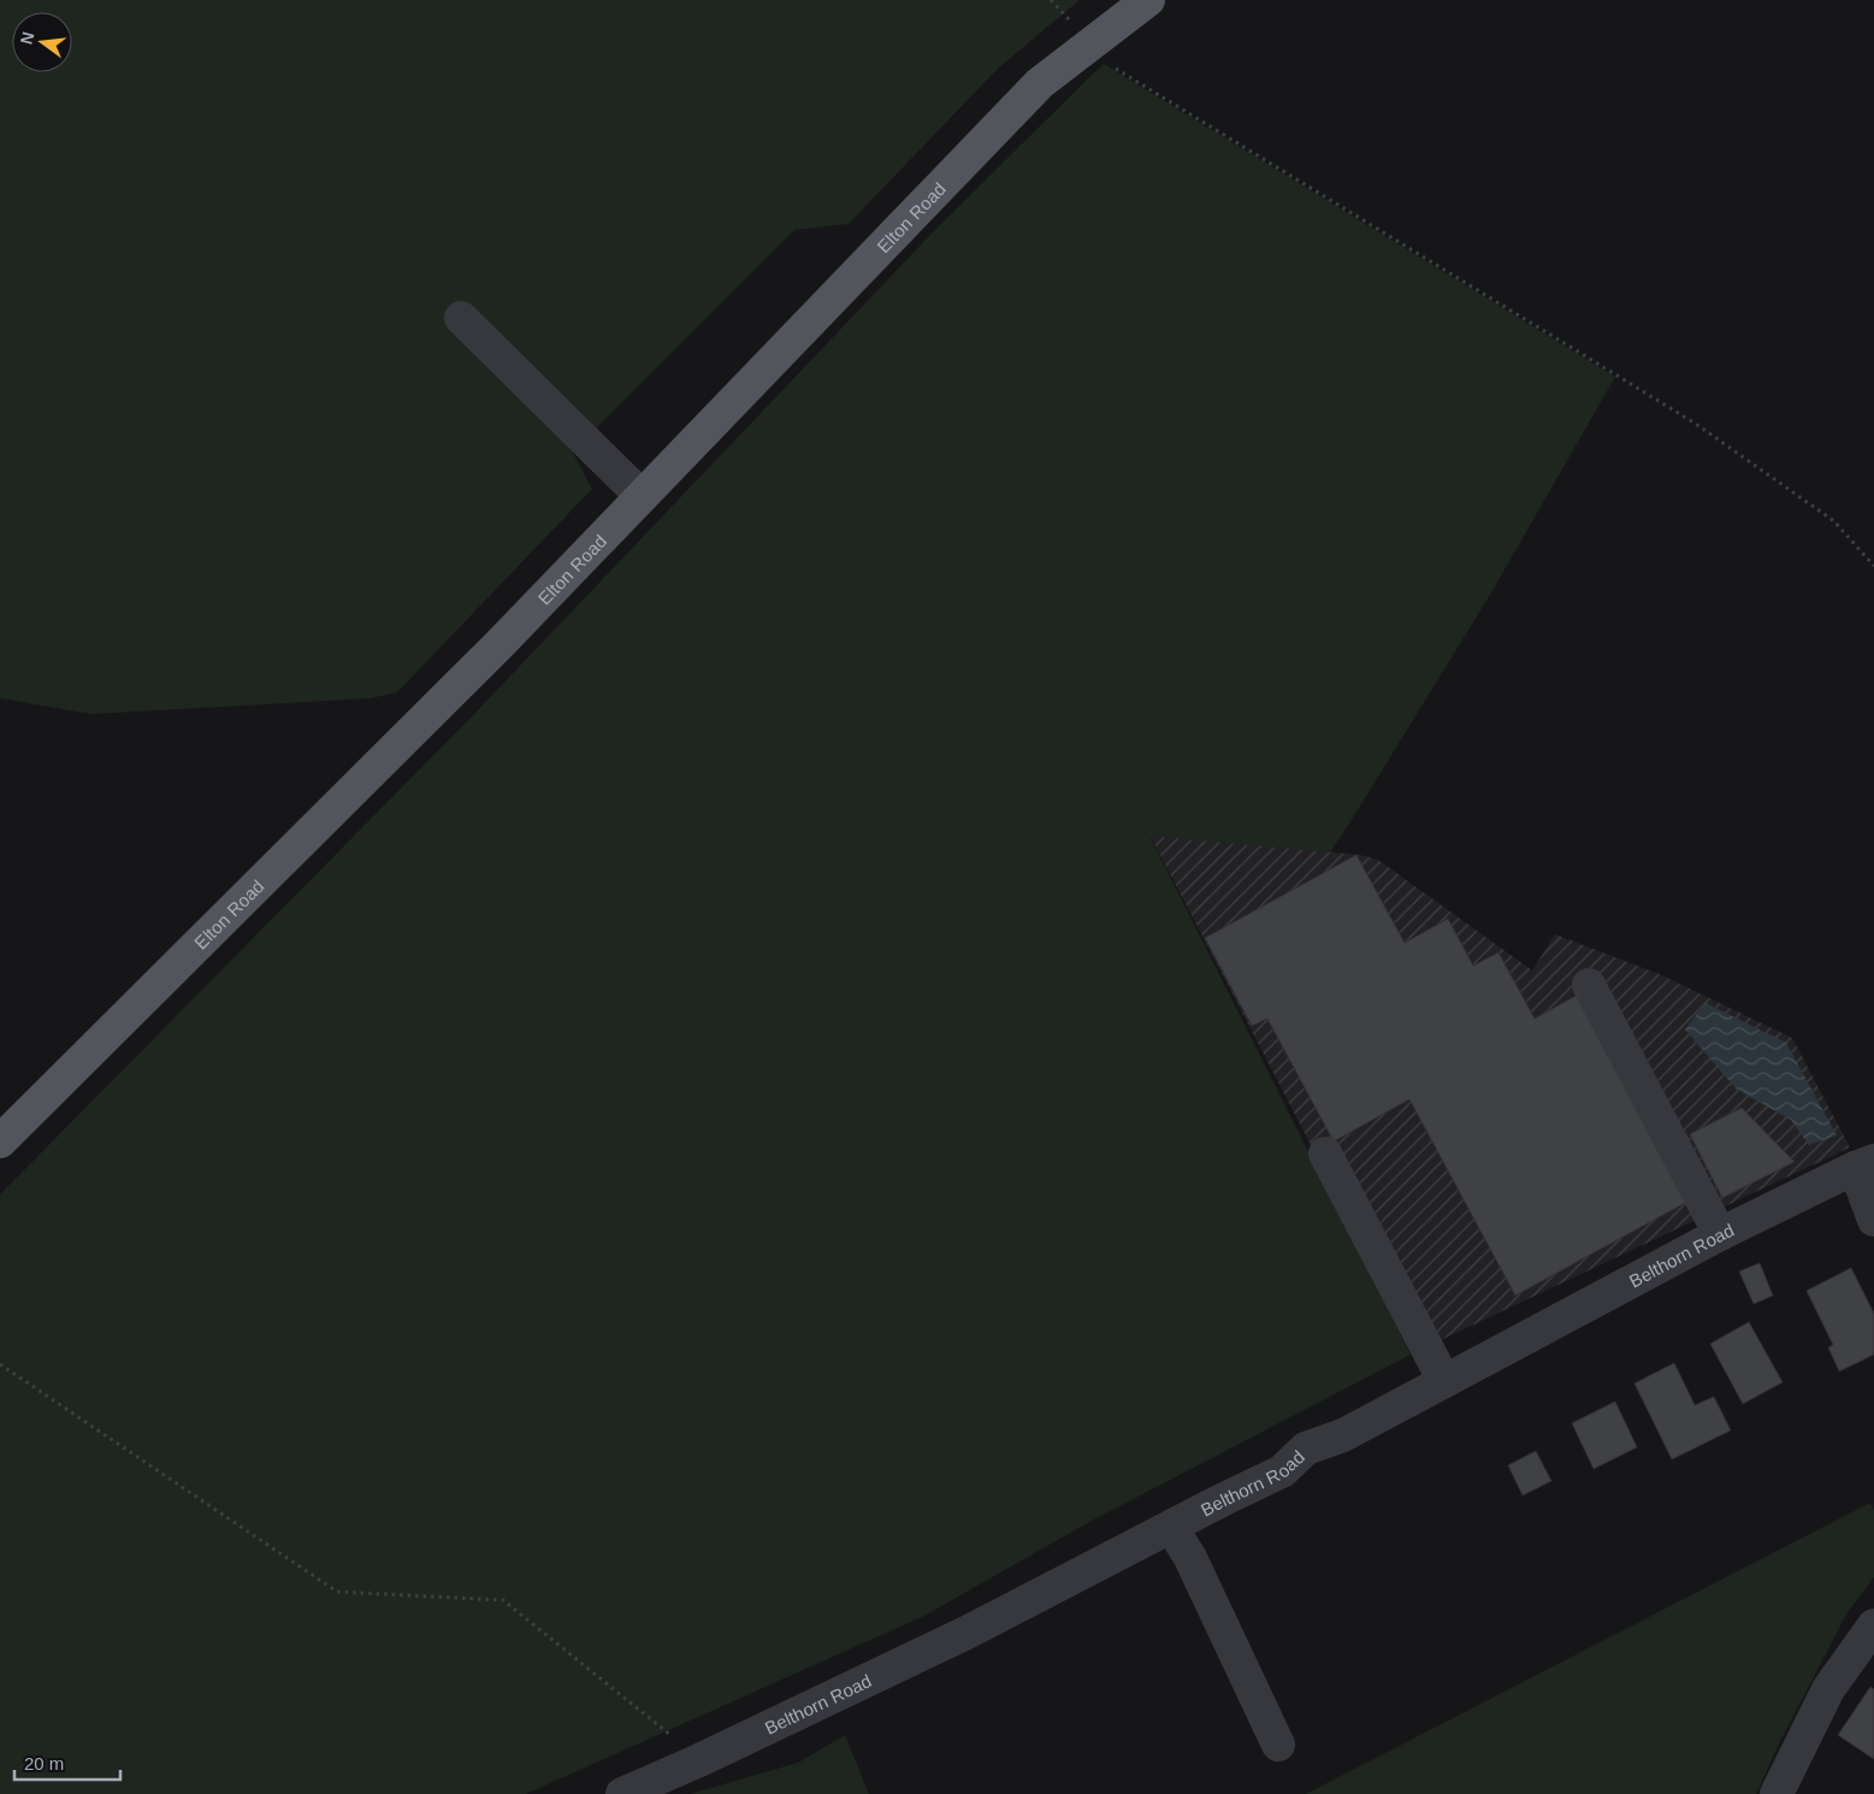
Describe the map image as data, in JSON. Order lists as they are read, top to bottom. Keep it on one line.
{"streets":{"main road":["Elton Road"],"street":["Belthorn Road"]},"scale_bar":"20 m","north":"left"}
